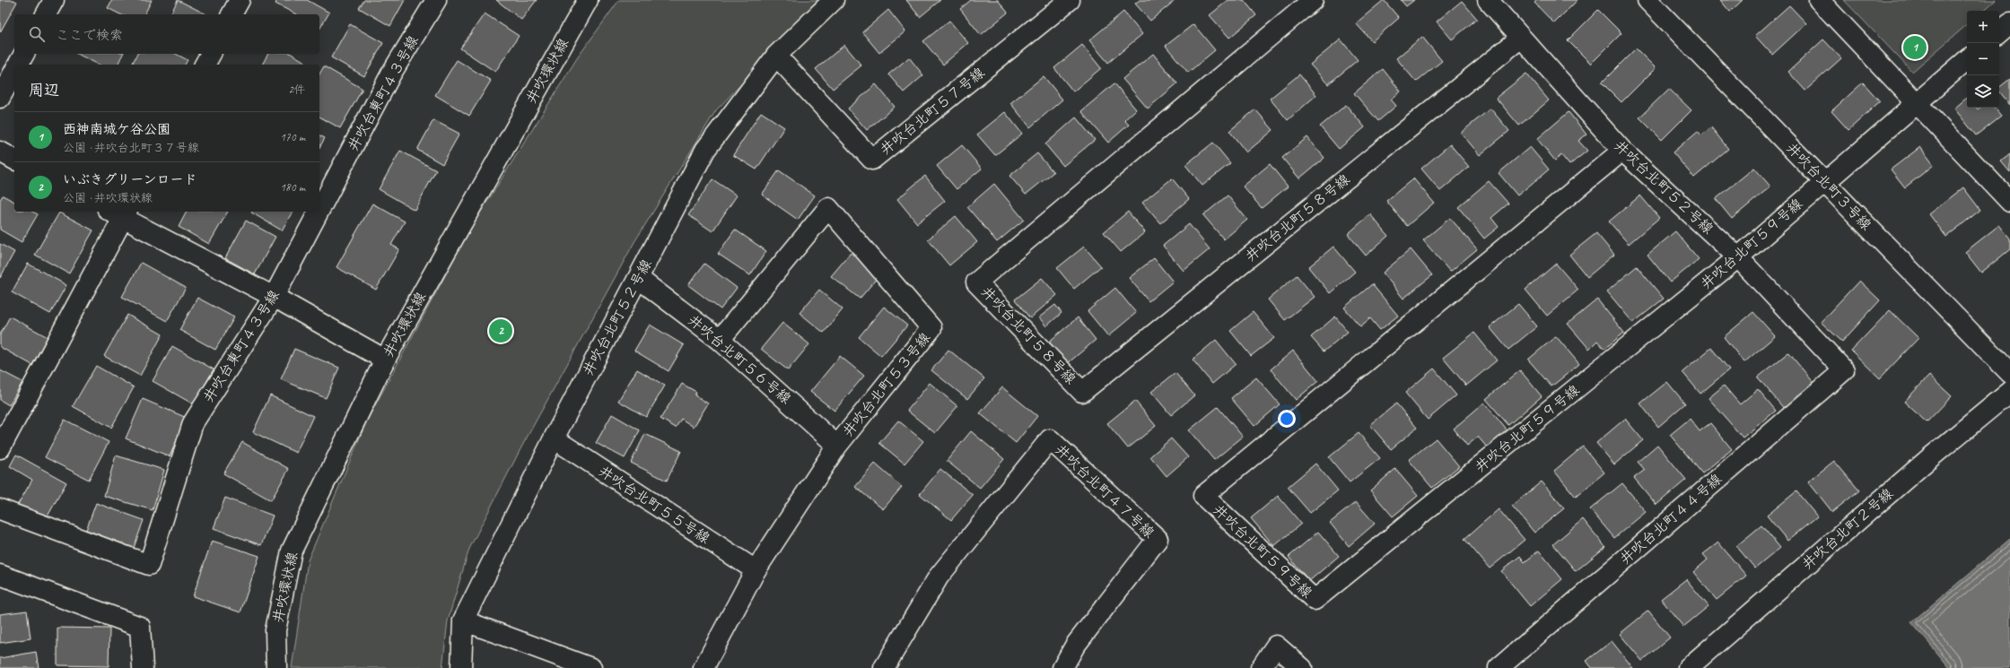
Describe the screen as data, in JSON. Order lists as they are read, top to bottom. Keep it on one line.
{"streets":{"street":["井吹環状線","井吹台東町４３号線","井吹台北町５７号線","井吹台北町３号線","井吹台北町５２号線","井吹台北町５８号線","井吹台北町５９号線","井吹台北町５６号線","井吹台北町５３号線","井吹台北町４７号線","井吹台北町５５号線","井吹台北町４４号線","井吹台北町２号線"]},"crossings":[["井吹台北町５７号線","井吹台北町５２号線"],["井吹台北町３号線","井吹台北町５９号線"],["井吹台北町５２号線","井吹台北町５８号線"],["井吹台北町５２号線","井吹台北町５９号線"],["井吹台北町５２号線","井吹台北町５６号線"],["井吹台北町５２号線","井吹台北町５５号線"],["井吹台北町５２号線","井吹台北町４４号線"],["井吹台北町５６号線","井吹台北町５３号線"],["井吹台北町５３号線","井吹台北町５５号線"]],"page":{"map_buttons":["+","−"],"search":"ここで検索","pins":["1","2"],"heading":["周辺","2件"],"list":[{"mark":"1","name":"西神南城ケ谷公園","note":"公園 · 井吹台北町３７号線","value":"170 m"},{"mark":"2","name":"いぶきグリーンロード","note":"公園 · 井吹環状線","value":"180 m"}]}}
